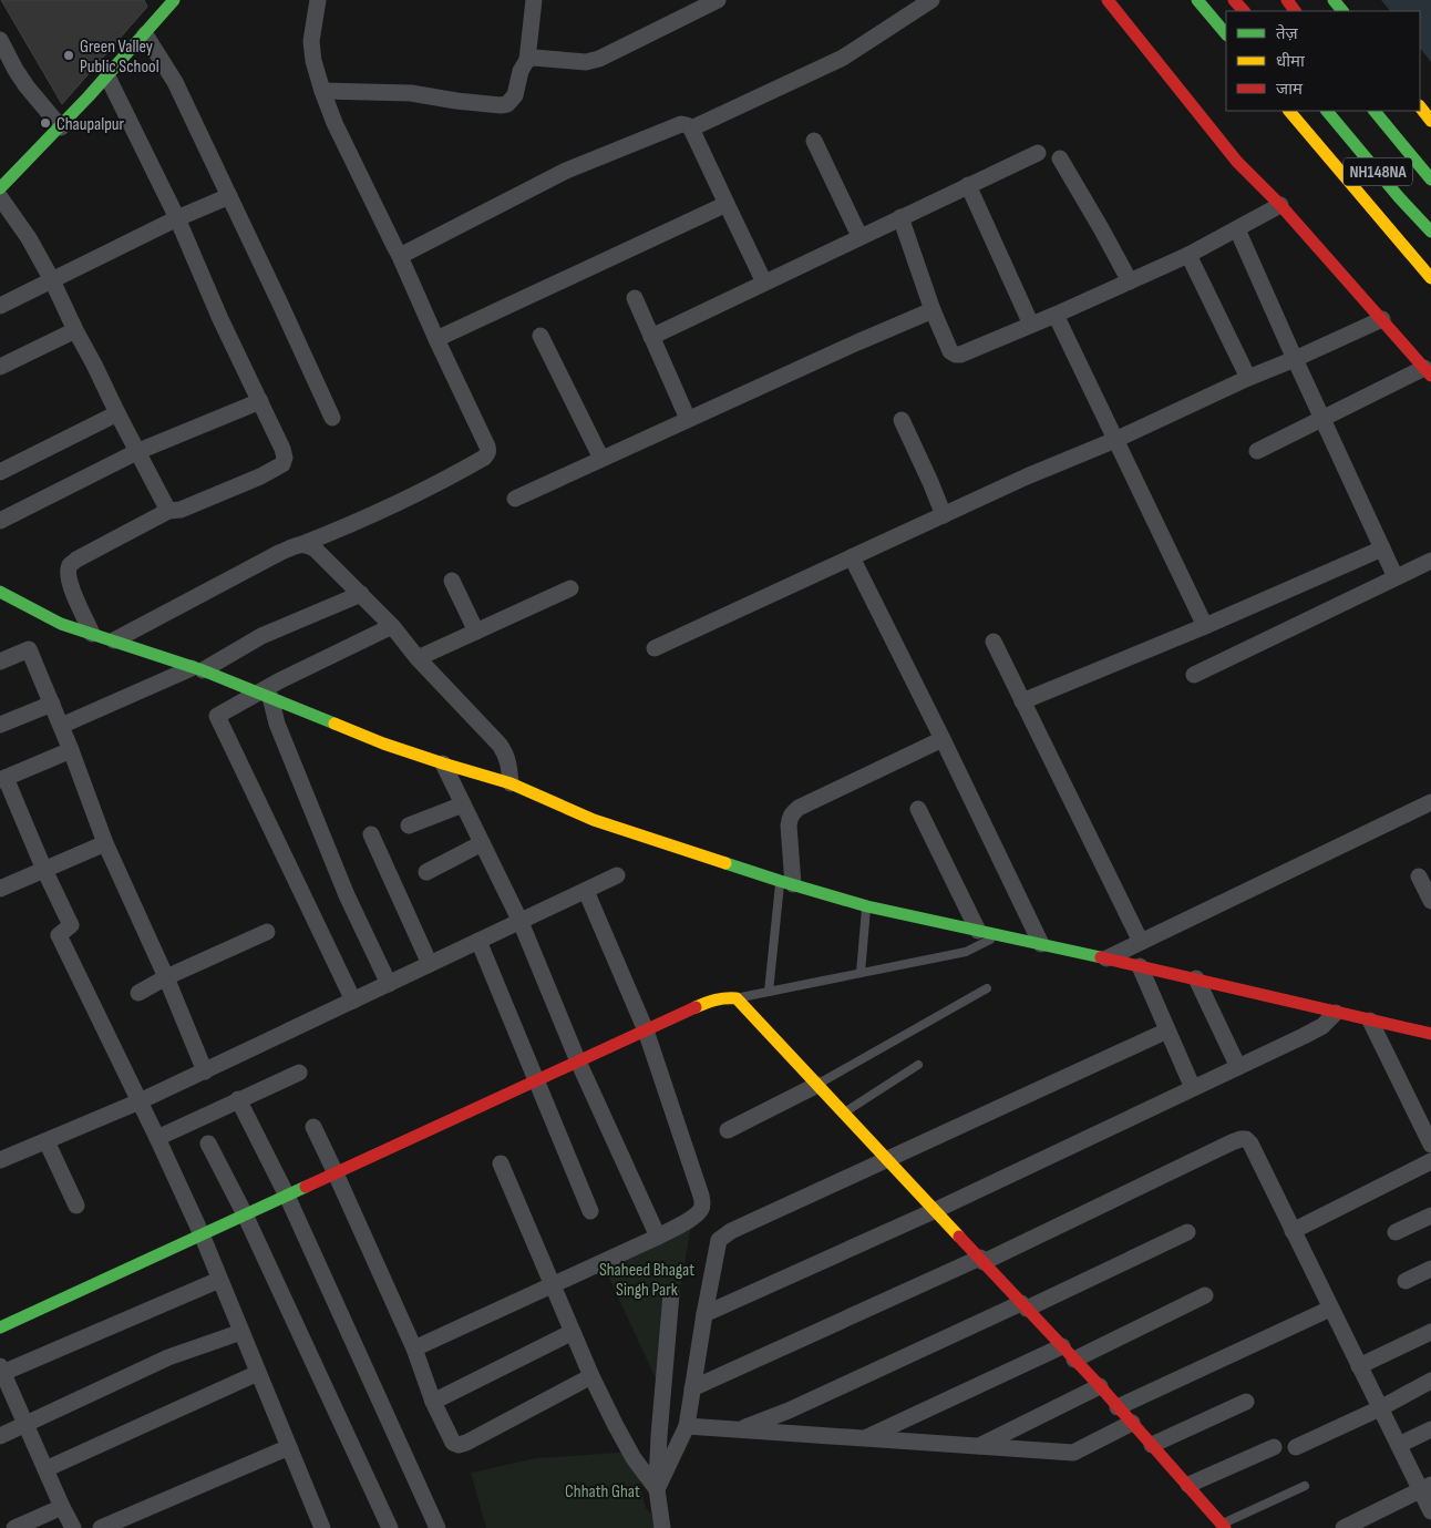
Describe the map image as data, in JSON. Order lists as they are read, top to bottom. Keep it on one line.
{"streets":{"main road":["NH148NA"]},"parks":["Shaheed Bhagat Singh Park","Chhath Ghat"],"places":["Green Valley Public School","Chaupalpur"],"legend":["तेज़","धीमा","जाम"]}
